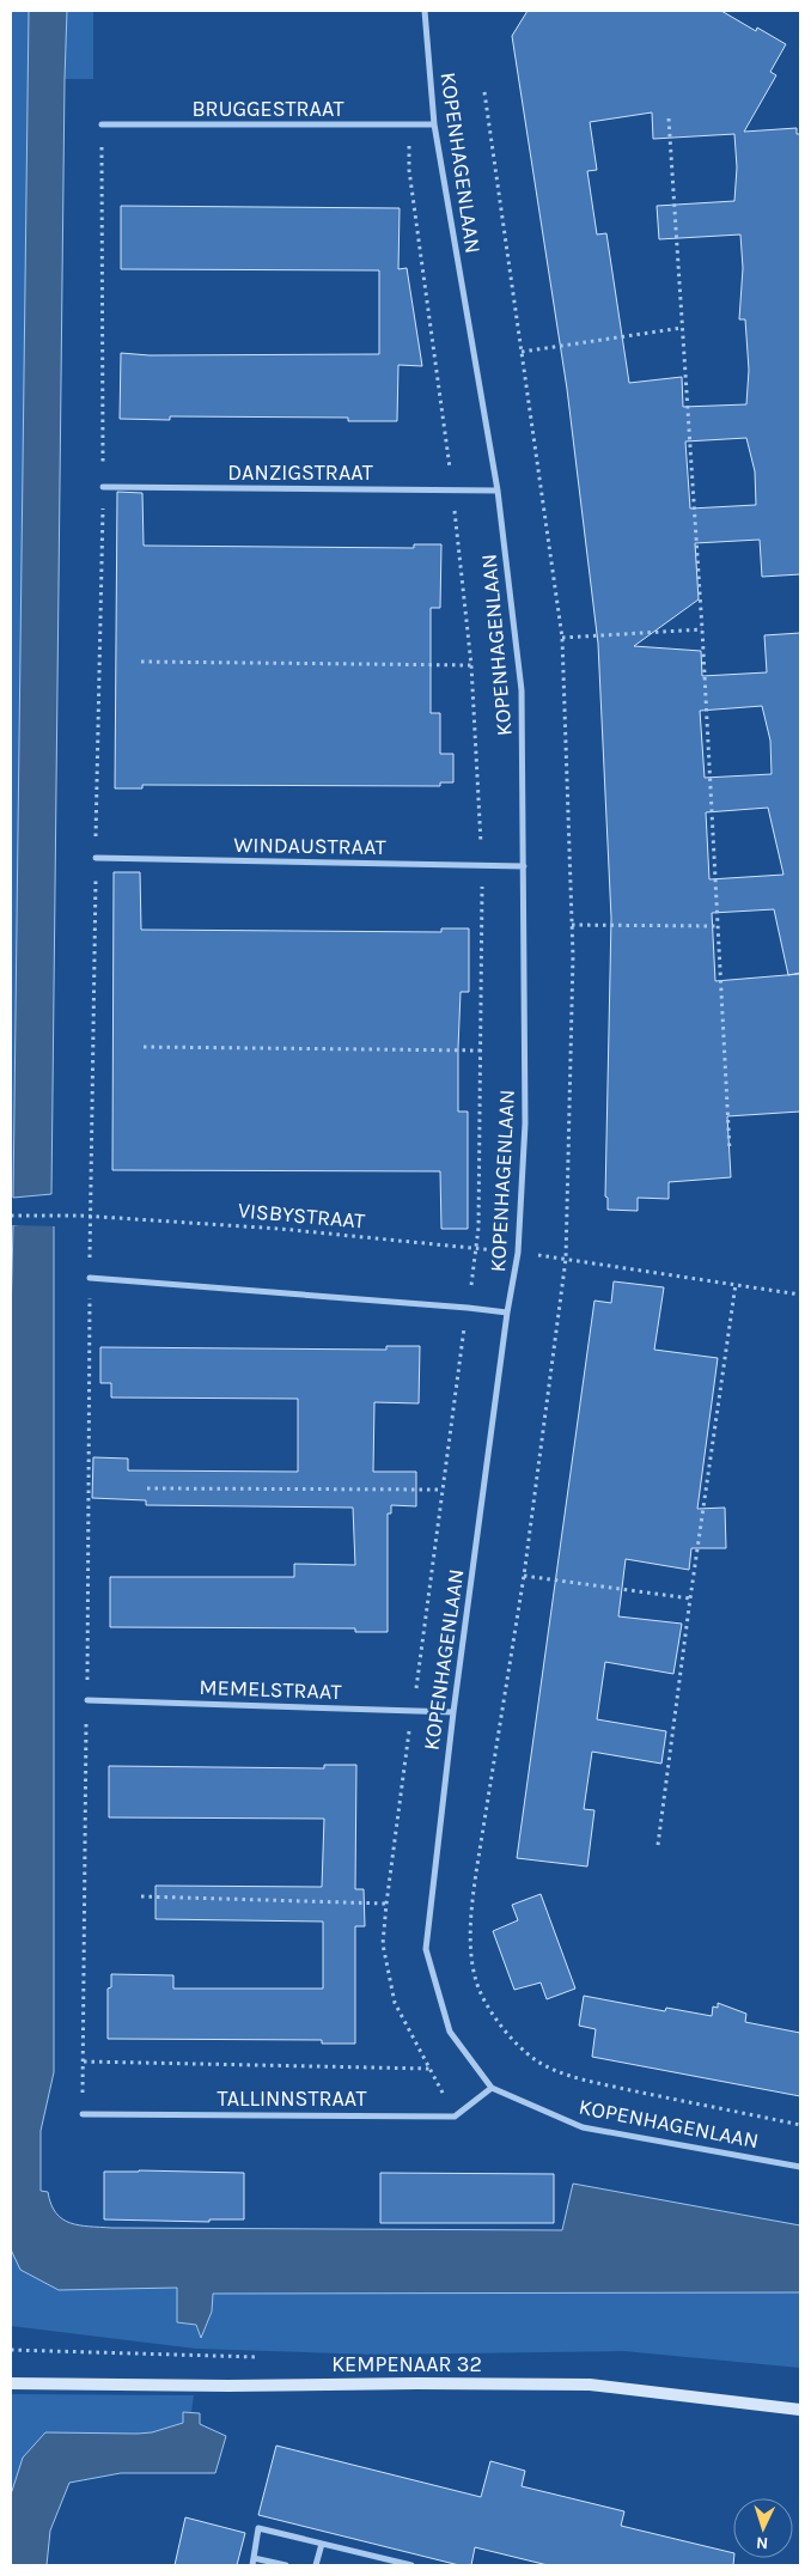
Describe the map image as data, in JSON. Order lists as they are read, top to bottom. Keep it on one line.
{"streets":{"street":["BRUGGESTRAAT","KOPENHAGENLAAN","DANZIGSTRAAT","WINDAUSTRAAT","MEMELSTRAAT","TALLINNSTRAAT","KEMPENAAR 32"],"path":["VISBYSTRAAT"]},"crossings":[["BRUGGESTRAAT","KOPENHAGENLAAN"],["KOPENHAGENLAAN","DANZIGSTRAAT"],["KOPENHAGENLAAN","WINDAUSTRAAT"],["KOPENHAGENLAAN","VISBYSTRAAT"],["KOPENHAGENLAAN","MEMELSTRAAT"]],"north":"bottom"}
